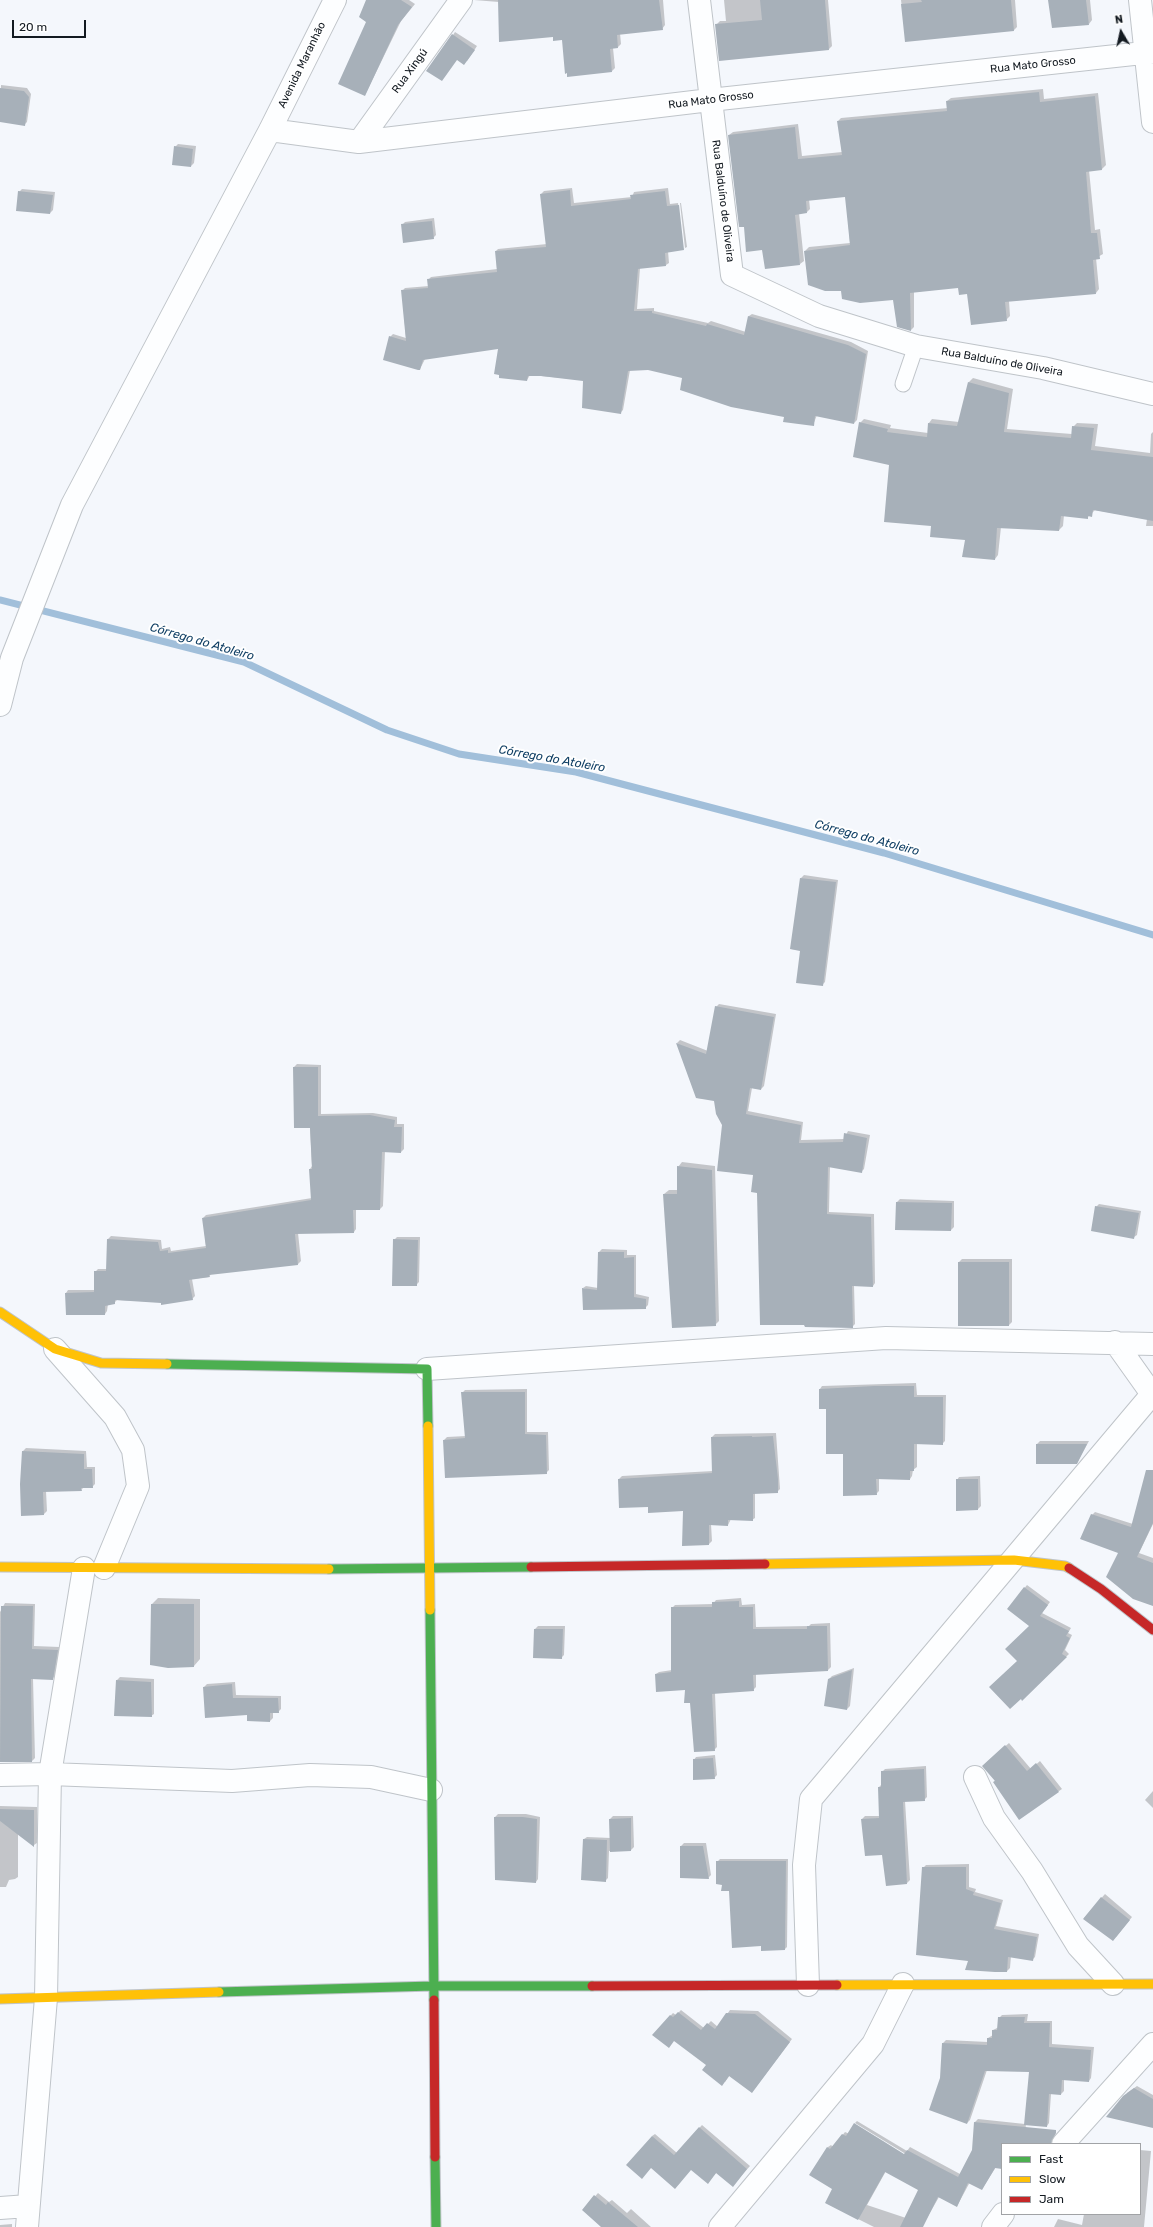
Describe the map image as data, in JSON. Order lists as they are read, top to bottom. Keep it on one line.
{"streets":{"street":["Avenida Maranhão","Rua Mato Grosso","Rua Xingú","Rua Balduíno de Oliveira"]},"crossings":[["Avenida Maranhão","Rua Mato Grosso"],["Rua Mato Grosso","Rua Xingú"],["Rua Mato Grosso","Rua Balduíno de Oliveira"]],"water":["Córrego do Atoleiro"],"legend":["Fast","Slow","Jam"],"scale_bar":"20 m","north":"top"}
